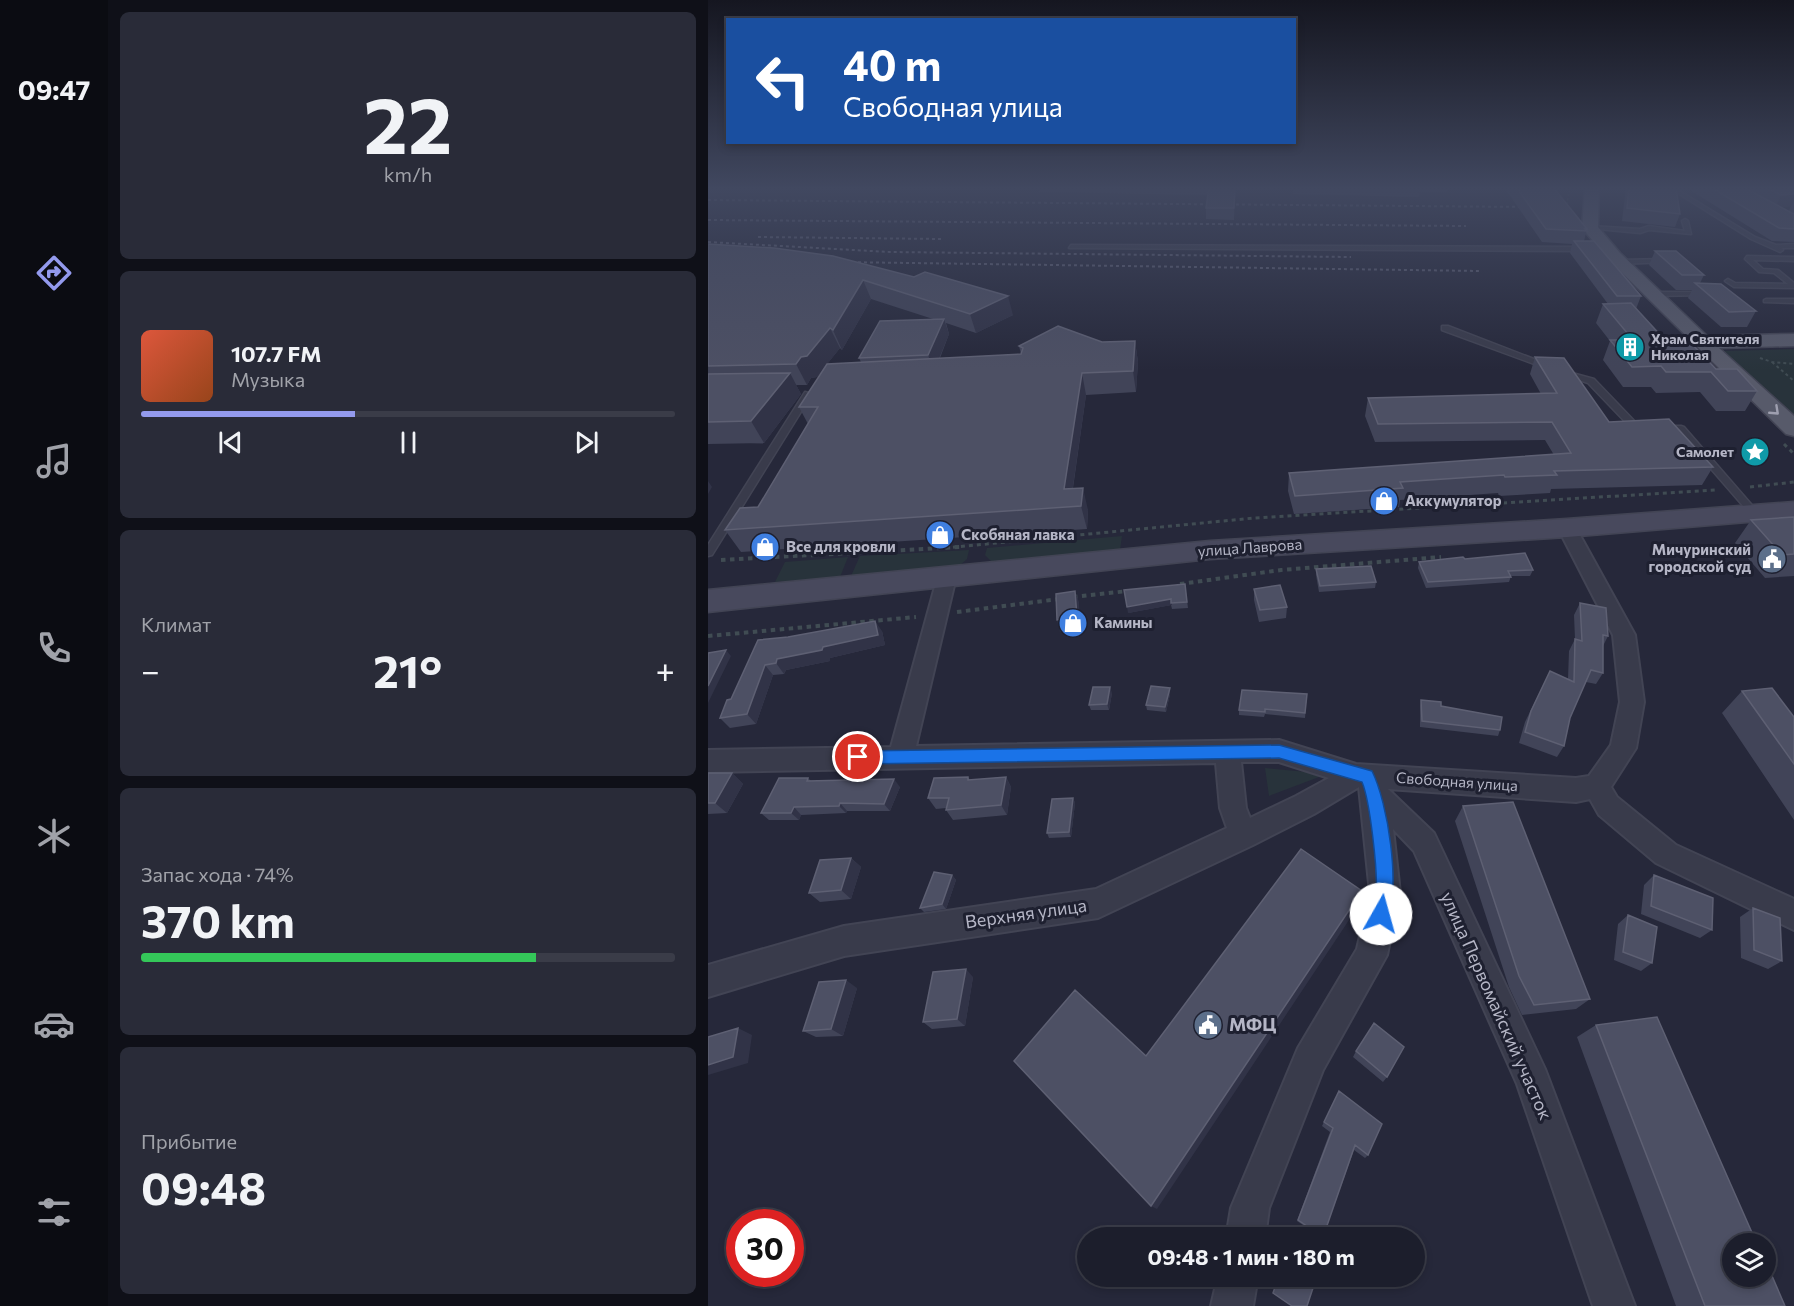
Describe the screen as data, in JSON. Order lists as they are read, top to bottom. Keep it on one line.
{"streets":{"main road":["улица Лаврова"],"street":["Свободная улица","Верхняя улица","улица Первомайский участок"]},"crossings":[["Свободная улица","Верхняя улица"],["Свободная улица","улица Первомайский участок"],["Верхняя улица","улица Первомайский участок"]],"places":{"building":["Храм Святителя Николая"],"place":["Самолет"],"shop":["Аккумулятор","Скобяная лавка","Все для кровли","Камины"],"public building":["Мичуринский городской суд","МФЦ"]},"page":{"tabs":"09:47","tile":[["22","km/h"],"Климат",["Запас хода · 74%","370 km"],["Прибытие","09:48"]],"turn":["40 m","Свободная улица"],"song":["107.7 FM","Музыка"],"heat":["−","21°","+"],"limit":"30","trip":"09:48 · 1 мин · 180 m"}}
